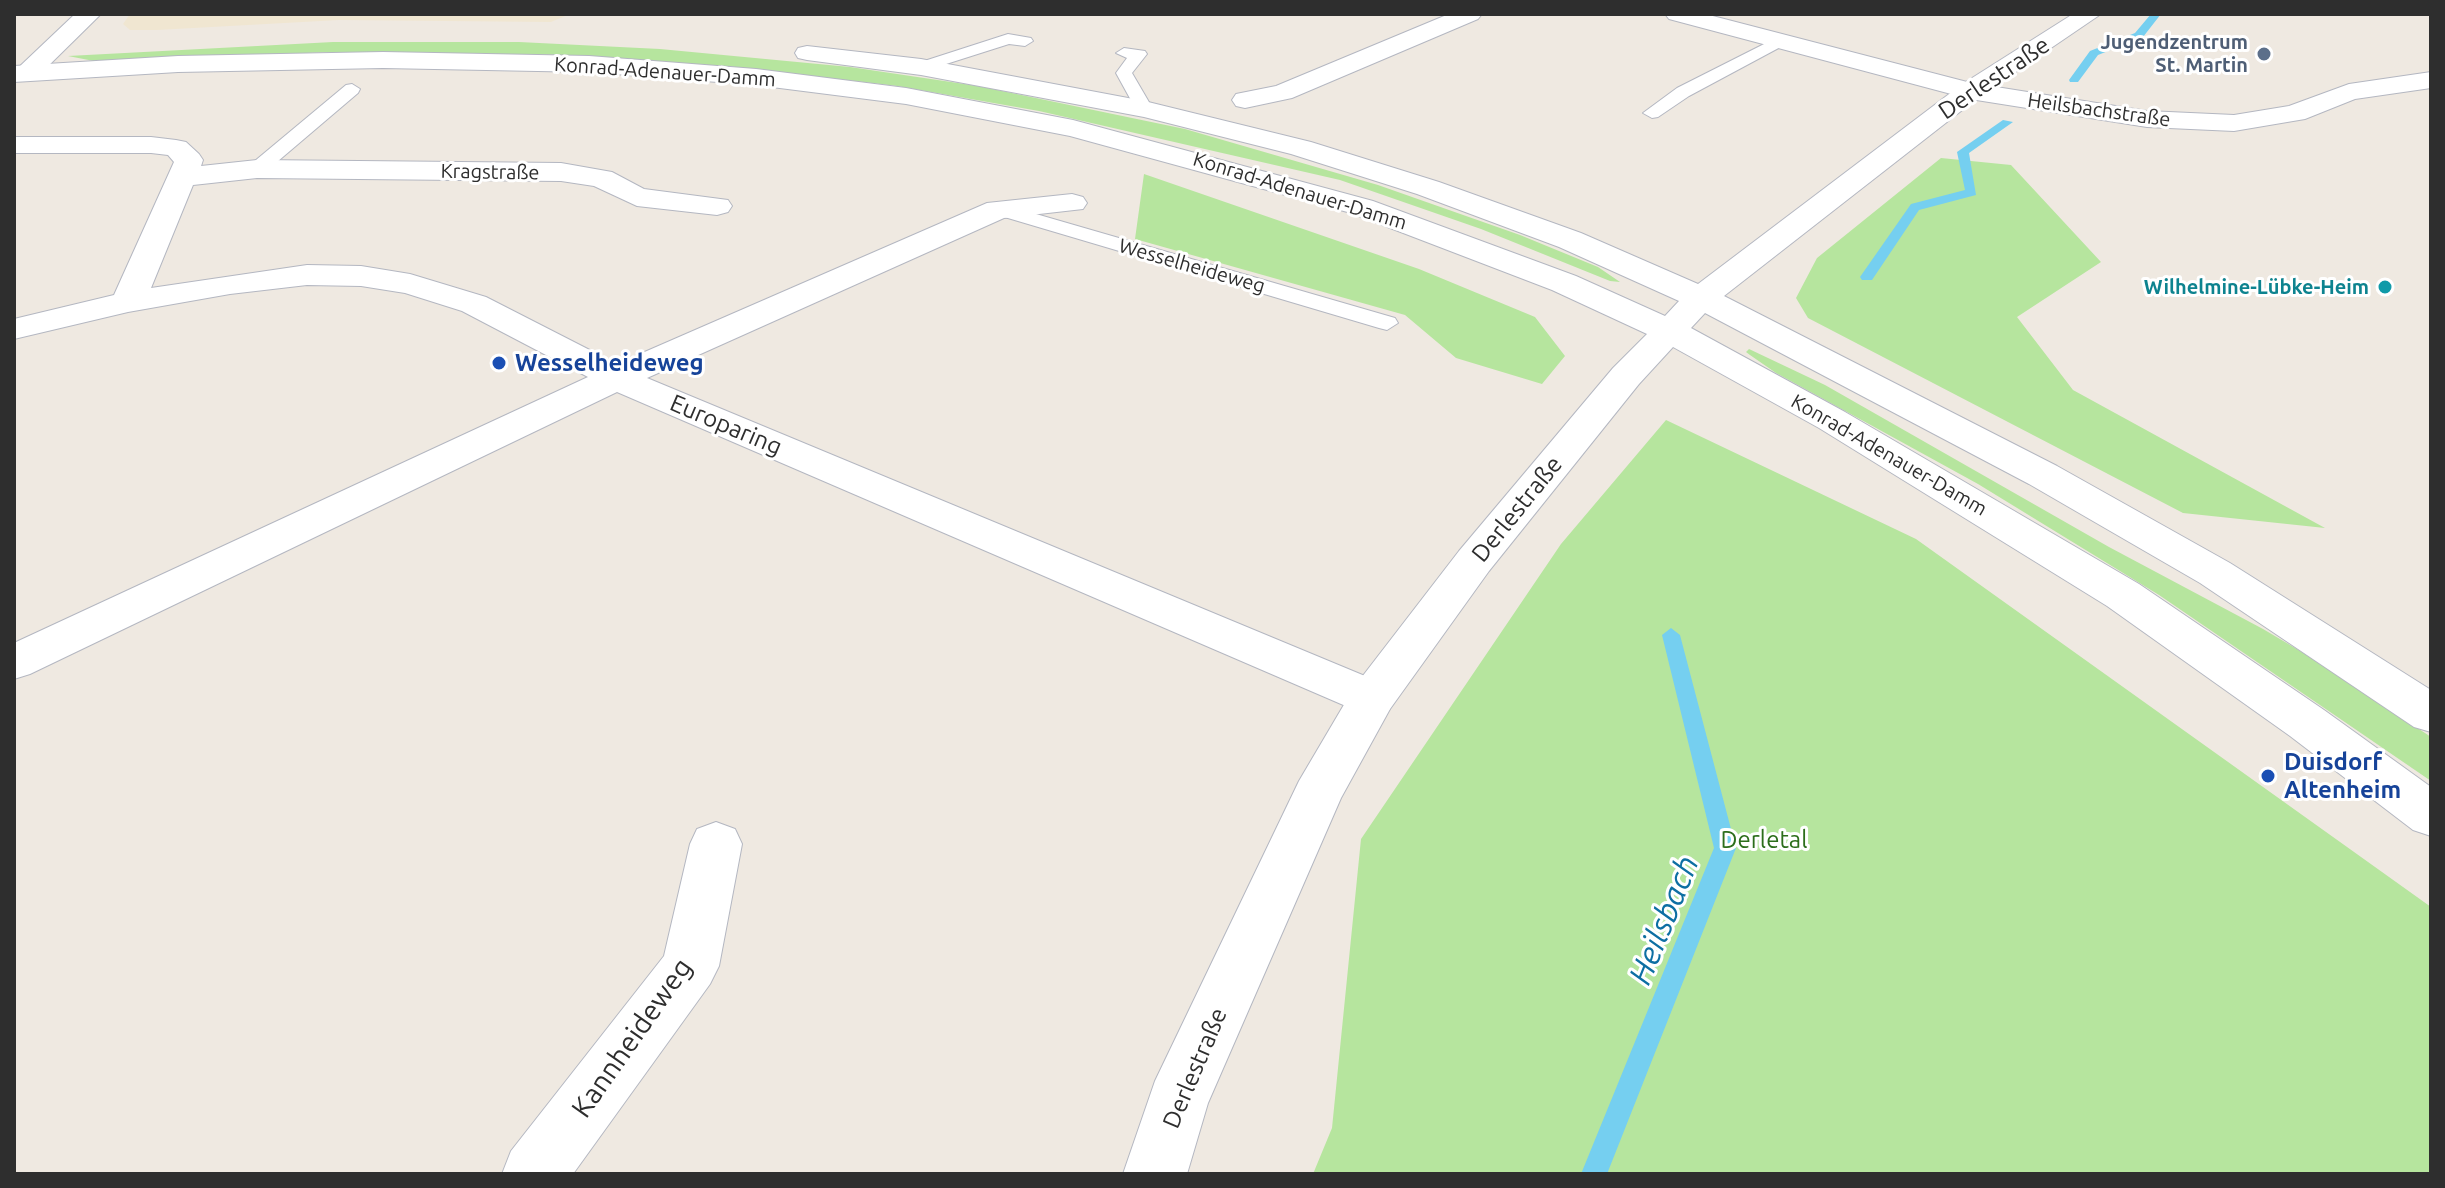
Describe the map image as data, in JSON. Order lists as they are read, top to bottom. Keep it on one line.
{"streets":{"street":["Konrad-Adenauer-Damm","Derlestraße","Heilsbachstraße","Kragstraße","Europaring","Kannheideweg"],"lane":["Wesselheideweg"]},"crossings":[["Konrad-Adenauer-Damm","Derlestraße"],["Derlestraße","Heilsbachstraße"],["Derlestraße","Europaring"]],"water":["Heilsbach"],"parks":["Derletal"],"places":["Jugendzentrum St. Martin","Wilhelmine-Lübke-Heim","Wesselheideweg","Duisdorf Altenheim"]}
